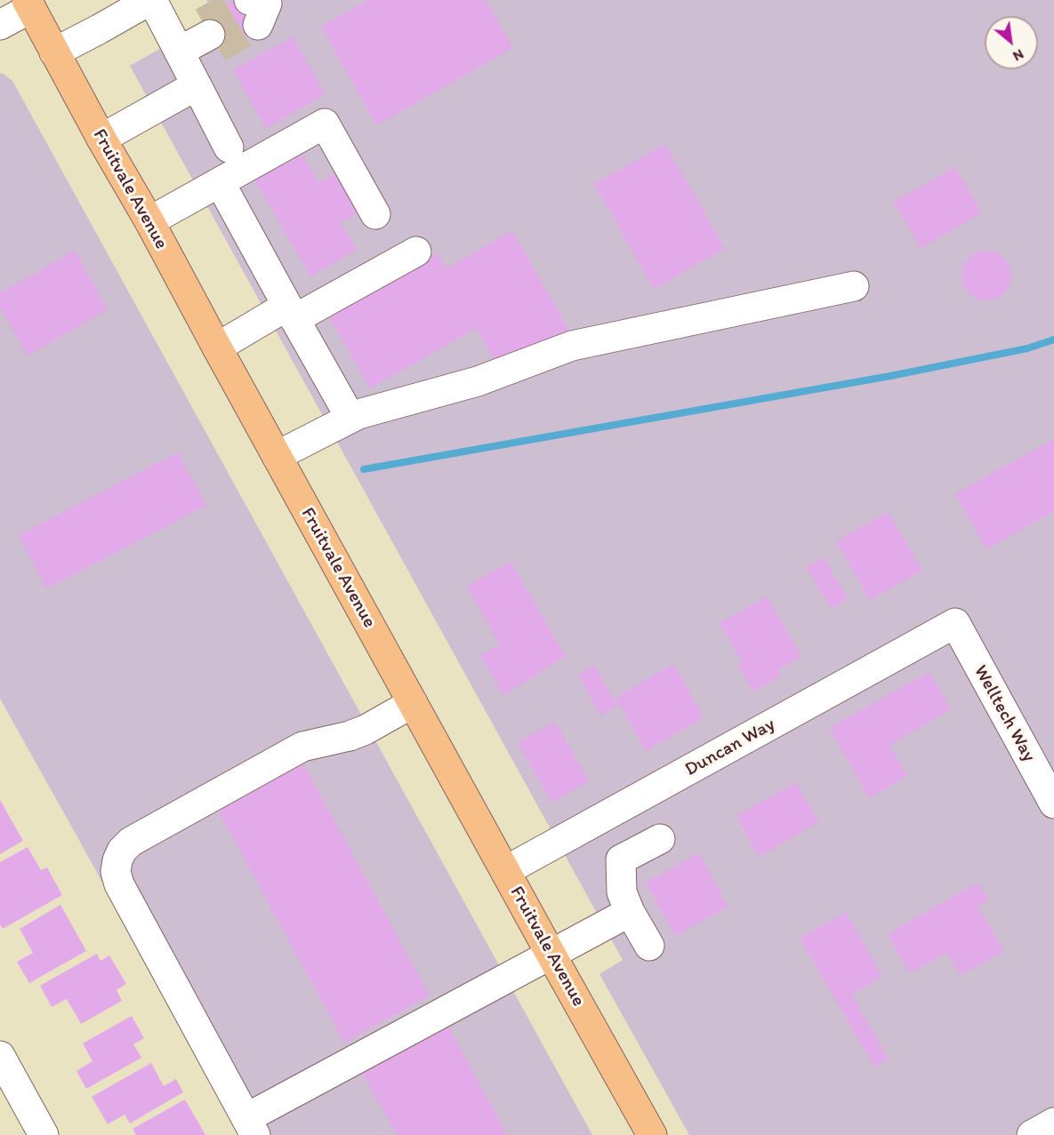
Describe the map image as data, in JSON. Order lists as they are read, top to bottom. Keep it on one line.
{"streets":{"main road":["Fruitvale Avenue"],"street":["Welltech Way","Duncan Way"]},"crossings":[["Fruitvale Avenue","Duncan Way"],["Welltech Way","Duncan Way"]],"north":"bottom right"}
